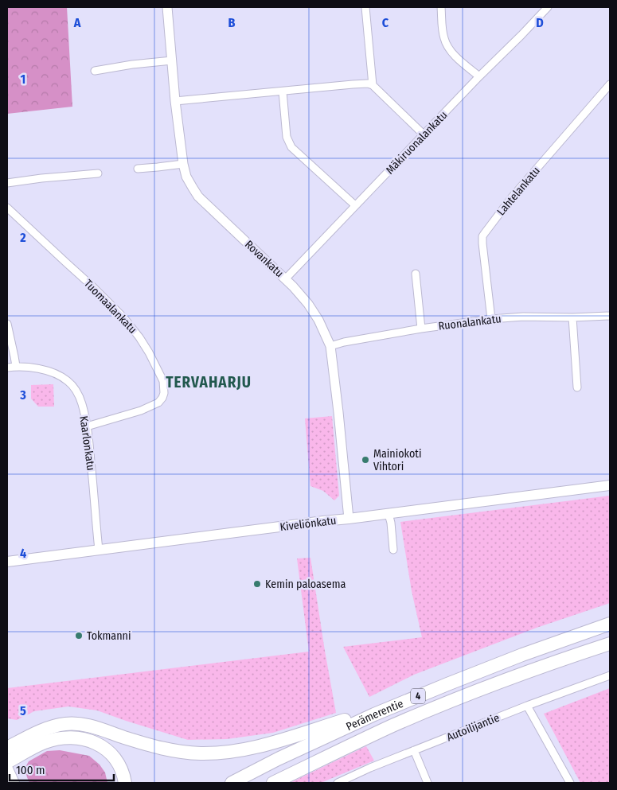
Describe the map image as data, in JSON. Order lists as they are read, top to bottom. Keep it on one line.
{"streets":{"highway":["4","Perämerentie"],"main road":["Kiveliönkatu"],"street":["Mäkiruonalankatu","Lahtelankatu","Rovankatu","Tuomaalankatu","Ruonalankatu","Kaarlonkatu","Autoilijantie"]},"crossings":[["Mäkiruonalankatu","Rovankatu"],["Lahtelankatu","Ruonalankatu"],["Rovankatu","Ruonalankatu"],["Rovankatu","Kiveliönkatu"],["Tuomaalankatu","Kaarlonkatu"],["Kaarlonkatu","Kiveliönkatu"]],"districts":["TERVAHARJU"],"places":["Mainiokoti Vihtori","Kemin paloasema","Tokmanni"],"scale_bar":"100 m","grid":{"columns":["A","B","C","D"],"rows":["1","2","3","4","5"]}}
